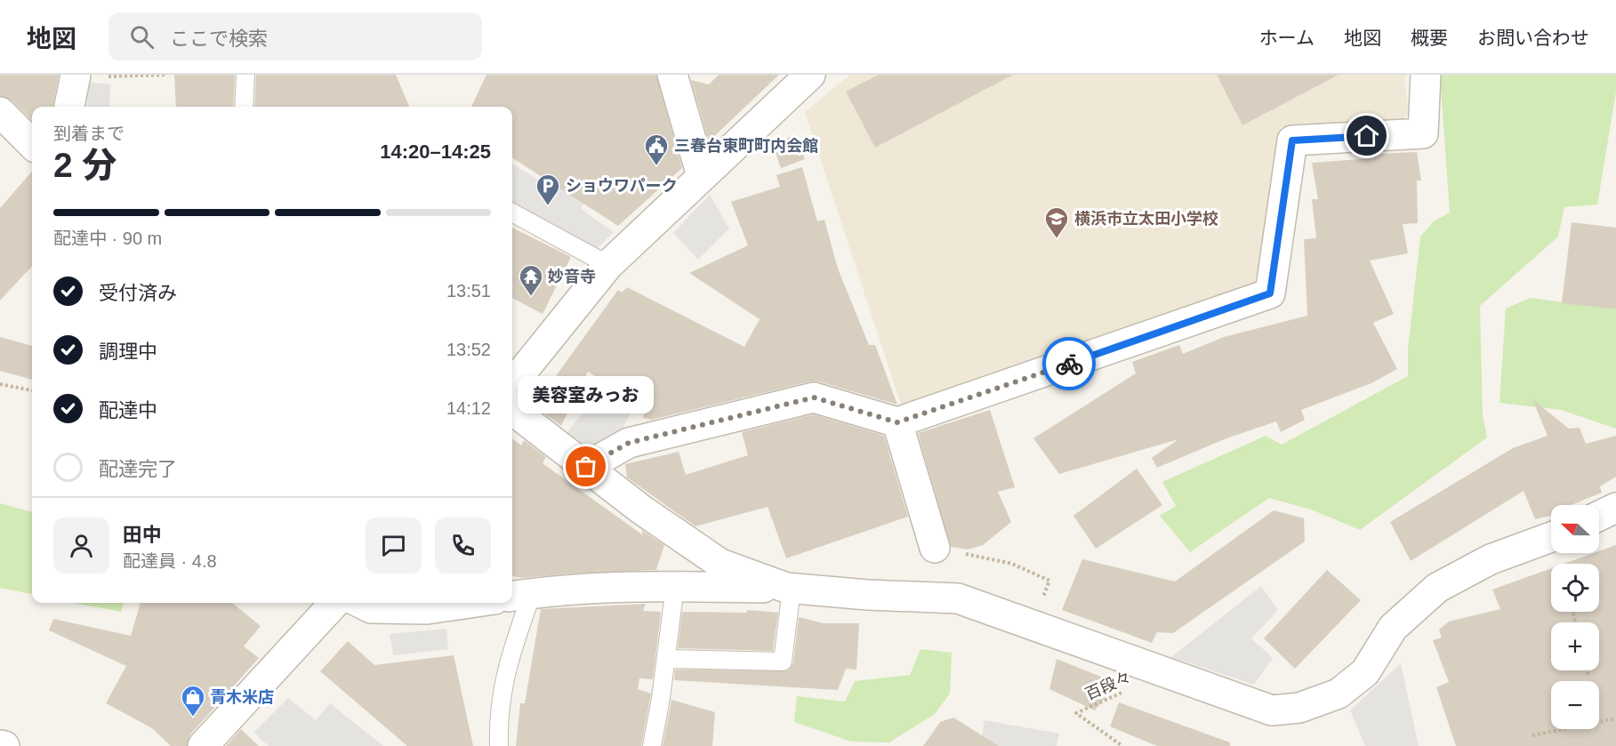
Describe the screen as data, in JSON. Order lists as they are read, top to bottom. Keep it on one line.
{"streets":{"path":["百段々"]},"places":{"public building":["三春台東町町内会館"],"parking":["ショウワパーク"],"school or university":["横浜市立太田小学校"],"temple":["妙音寺"],"other":["美容室みっお"],"shop":["青木米店"]},"north":"left","page":{"header":"地図","search":"ここで検索","nav":["ホーム","地図","概要","お問い合わせ"],"heading":["2 分","到着まで","14:20–14:25"],"panel":["田中","配達員 · 4.8"],"bar":"配達中 · 90 m","list":[["受付済み","13:51"],["調理中","13:52"],["配達中","14:12"],"配達完了"],"bubble":"美容室みっお","map_buttons":["+","−"]}}
